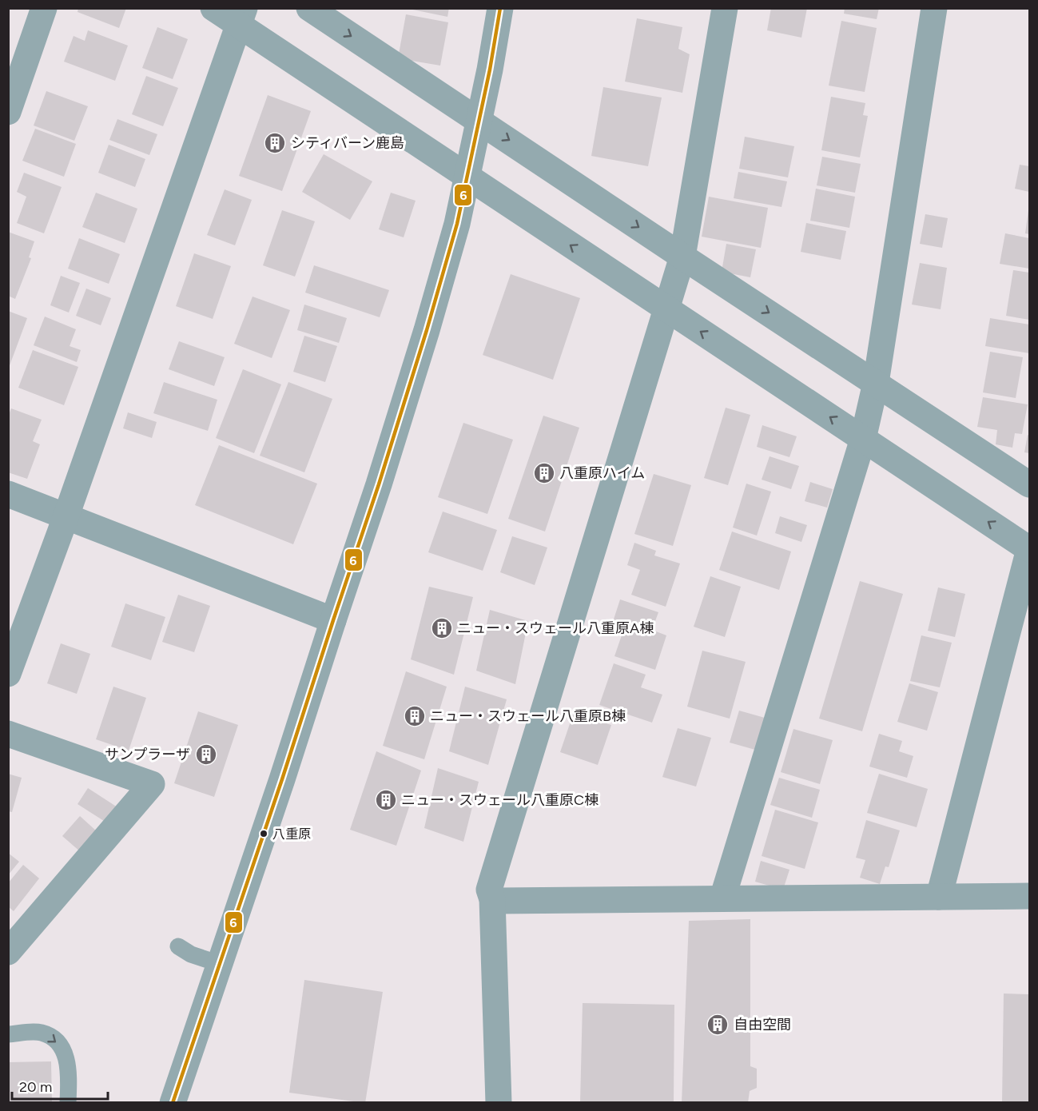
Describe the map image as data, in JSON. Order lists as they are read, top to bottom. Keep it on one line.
{"places":{"building":["シティバーン鹿島","八重原ハイム","ニュー・スウェール八重原A棟","ニュー・スウェール八重原B棟","サンプラーザ","ニュー・スウェール八重原C棟","自由空間"],"other":["八重原"]},"lines":["transit line 6"],"scale_bar":"20 m"}
